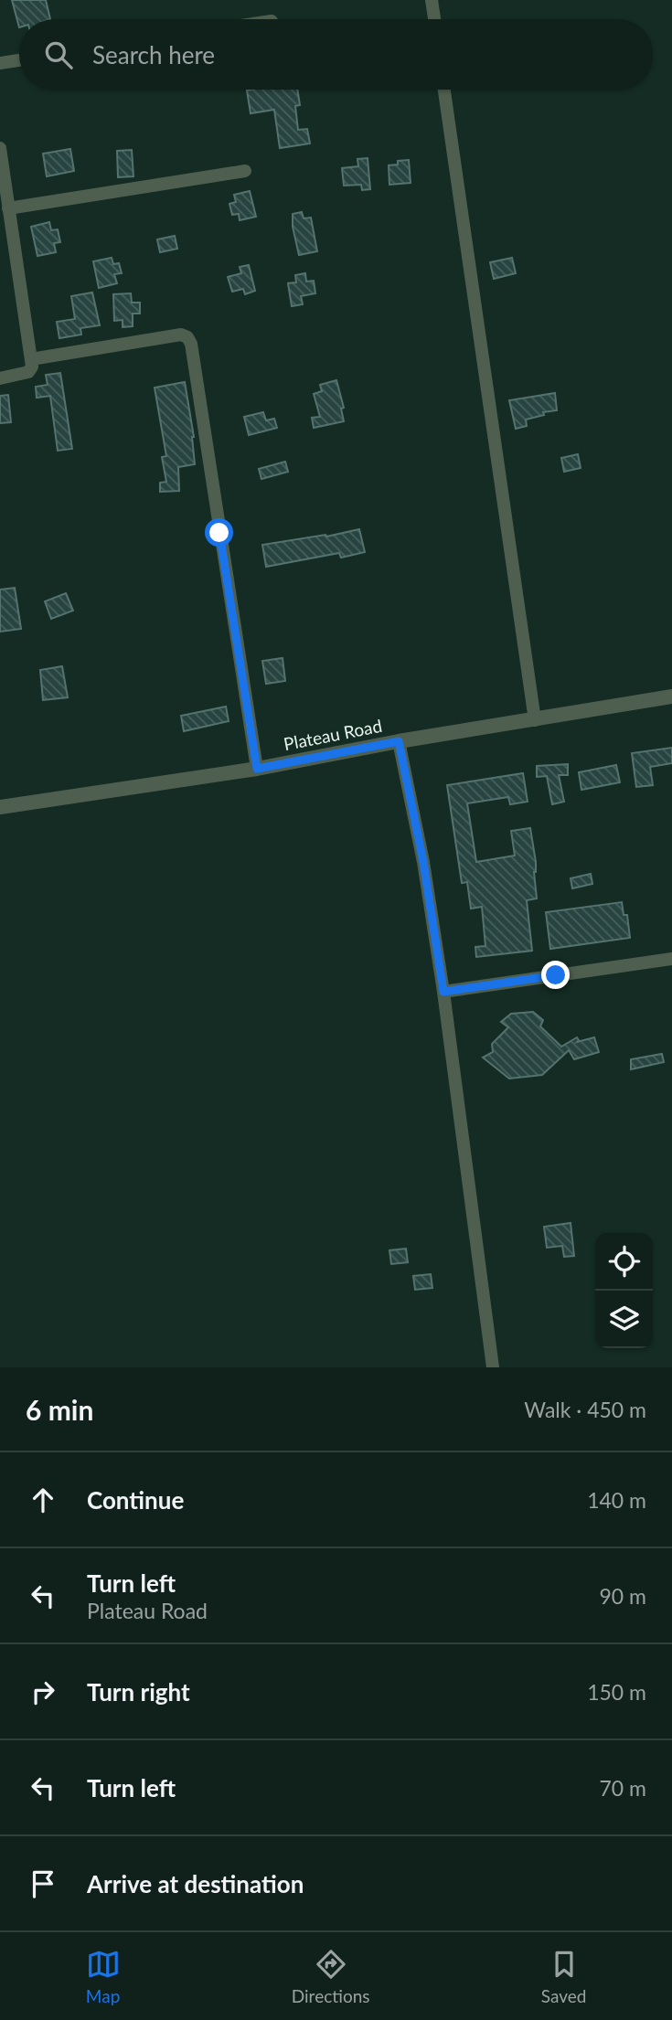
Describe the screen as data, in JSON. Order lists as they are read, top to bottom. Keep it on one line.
{"streets":{"street":["Plateau Road"]},"page":{"search":"Search here","heading":["6 min","Walk · 450 m"],"list":[["Continue","140 m"],["Turn left","Plateau Road","90 m"],["Turn right","150 m"],["Turn left","70 m"],"Arrive at destination"],"nav":["Map","Directions","Saved"]}}
